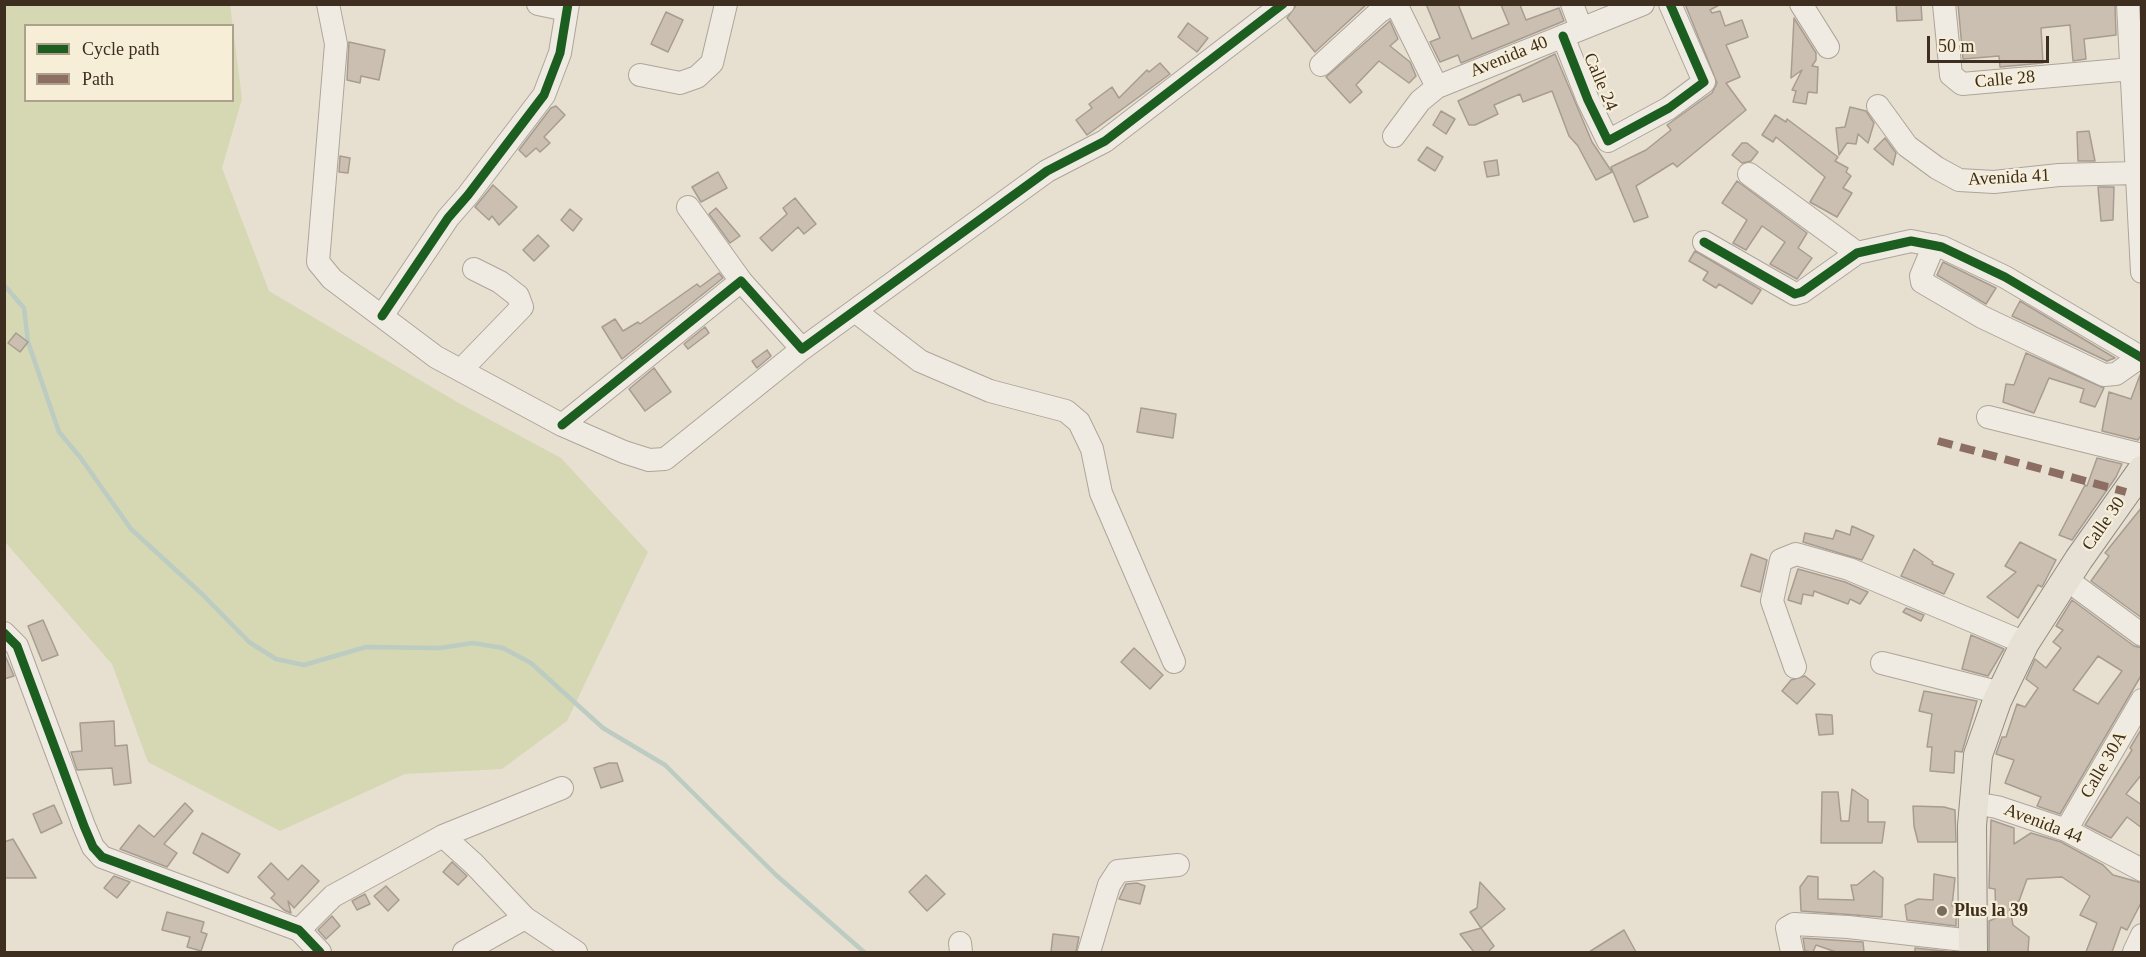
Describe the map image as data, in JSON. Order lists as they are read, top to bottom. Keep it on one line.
{"streets":{"main road":["Calle 30"],"street":["Avenida 40","Calle 28","Calle 24","Avenida 41","Calle 30A","Avenida 44"]},"crossings":[["Avenida 40","Calle 24"],["Calle 30","Avenida 44"],["Calle 30A","Avenida 44"]],"places":["Plus la 39"],"legend":["Cycle path","Path"],"scale_bar":"50 m"}
